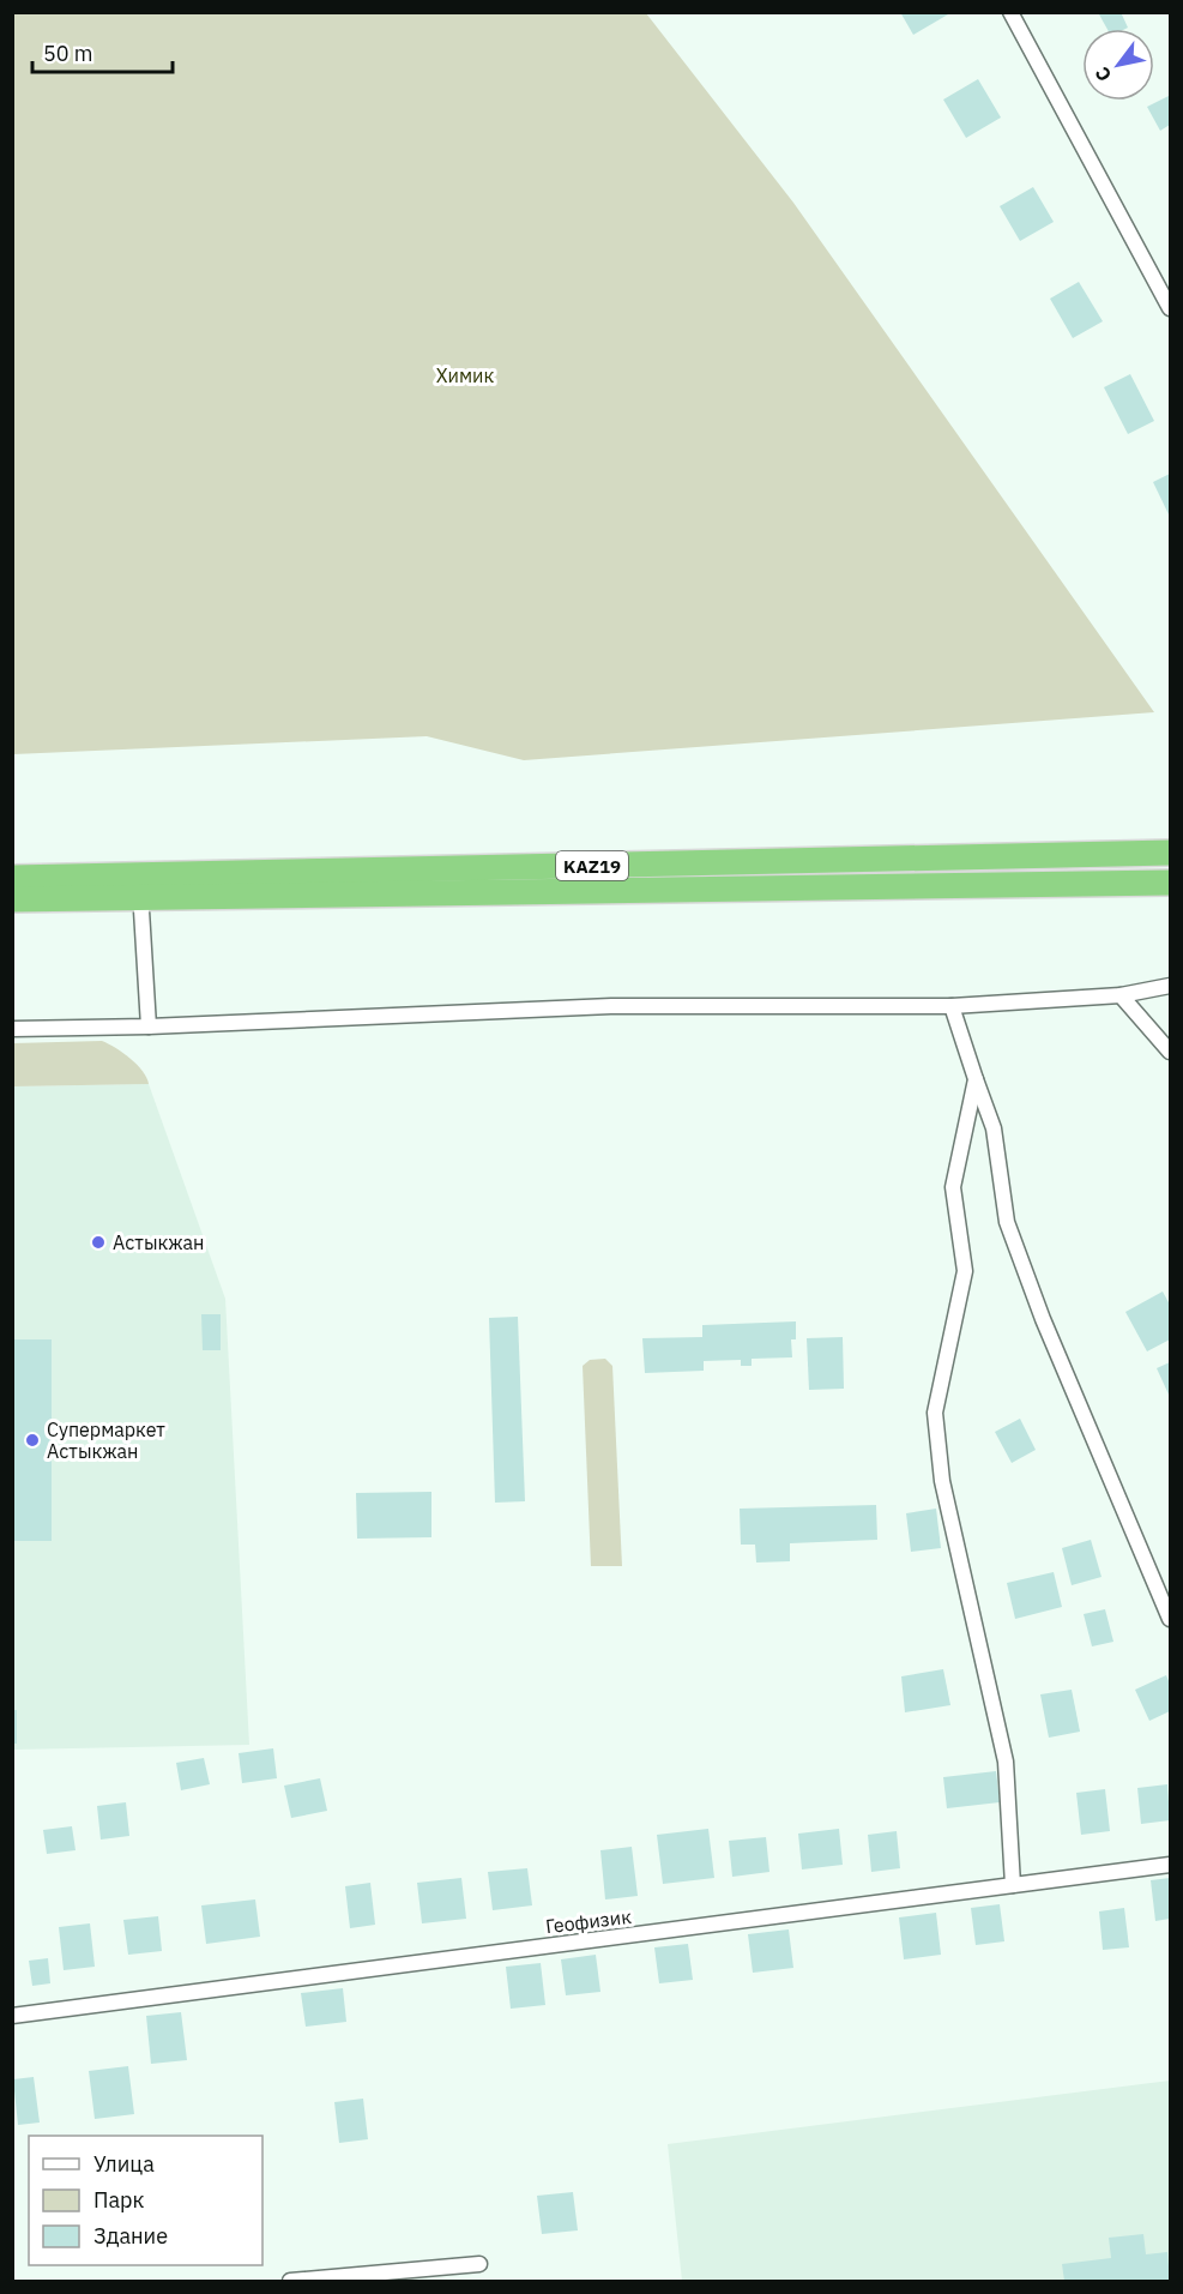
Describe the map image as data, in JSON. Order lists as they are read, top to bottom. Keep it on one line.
{"streets":{"highway":["KAZ19"],"street":["Геофизик"]},"parks":["Химик"],"places":["Астыкжан","Супермаркет Астыкжан"],"legend":["Улица","Парк","Здание"],"scale_bar":"50 m","north":"bottom left"}
